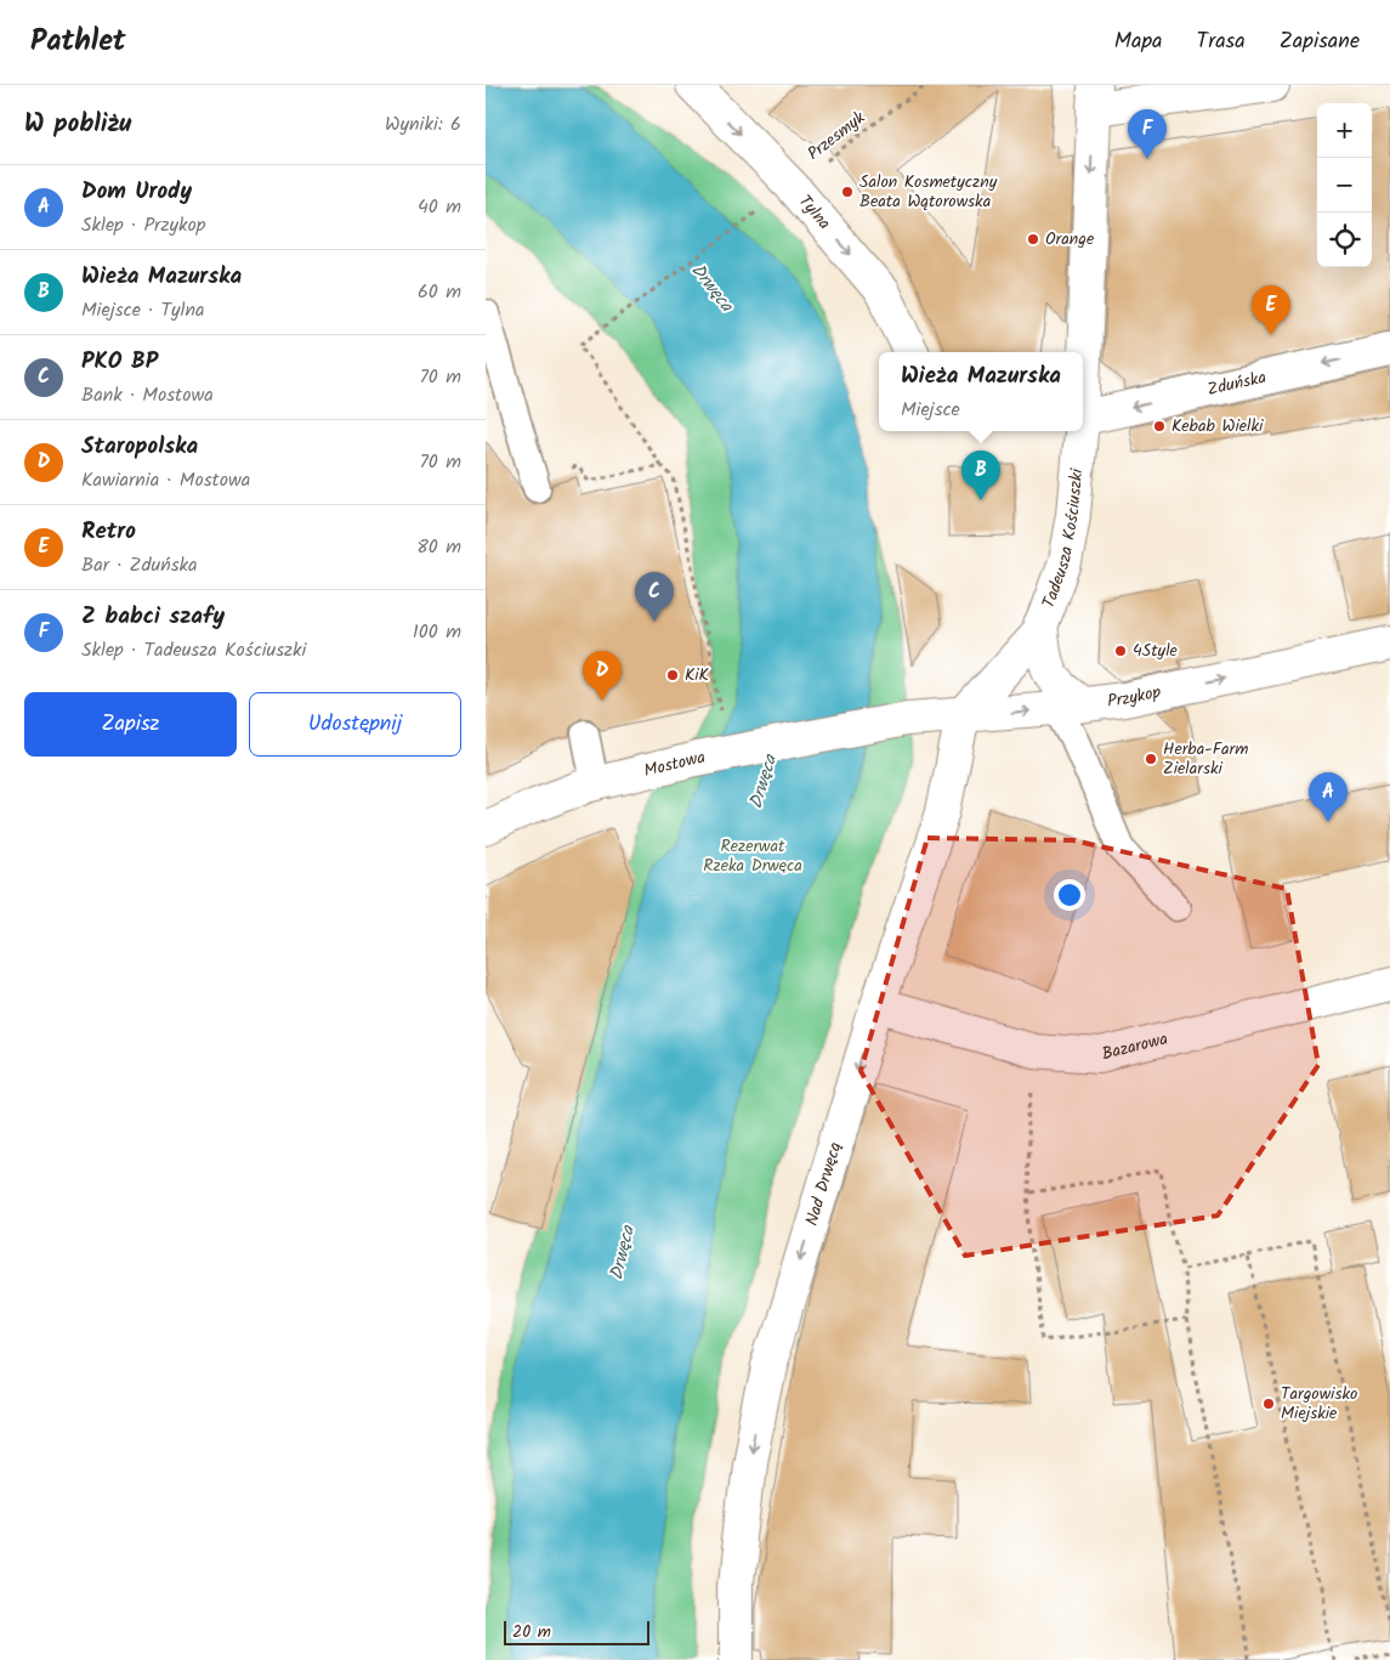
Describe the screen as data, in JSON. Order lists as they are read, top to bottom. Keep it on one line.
{"streets":{"street":["Tylna","Zduńska","Tadeusza Kościuszki","Przykop","Mostowa","Bazarowa","Nad Drwęcą"],"path":["Przesmyk"]},"crossings":[["Przesmyk","Tylna"],["Tadeusza Kościuszki","Przykop"],["Tadeusza Kościuszki","Nad Drwęcą"],["Przykop","Mostowa"],["Przykop","Nad Drwęcą"],["Bazarowa","Nad Drwęcą"]],"one_way":["Tylna","Tadeusza Kościuszki","Przykop","Nad Drwęcą"],"water":["Drwęca"],"parks":["Rezerwat Rzeka Drwęca"],"places":["Salon Kosmetyczny Beata Wątorowska","Orange","Kebab Wielki","4Style","KiK","Herba-Farm Zielarski","Targowisko Miejskie"],"scale_bar":"20 m","page":{"header":"Pathlet","nav":["Mapa","Trasa","Zapisane"],"heading":["W pobliżu","Wyniki: 6"],"map_buttons":["+","−"],"pins":["F","E","B","C","D","A"],"list":[{"mark":"A","name":"Dom Urody","note":"Sklep · Przykop","value":"40 m"},{"mark":"B","name":"Wieża Mazurska","note":"Miejsce · Tylna","value":"60 m"},{"mark":"C","name":"PKO BP","note":"Bank · Mostowa","value":"70 m"},{"mark":"D","name":"Staropolska","note":"Kawiarnia · Mostowa","value":"70 m"},{"mark":"E","name":"Retro","note":"Bar · Zduńska","value":"80 m"},{"mark":"F","name":"Z babci szafy","note":"Sklep · Tadeusza Kościuszki","value":"100 m"}],"popup":["Wieża Mazurska","Miejsce"],"buttons":["Zapisz","Udostępnij"],"scale":"20 m"}}
